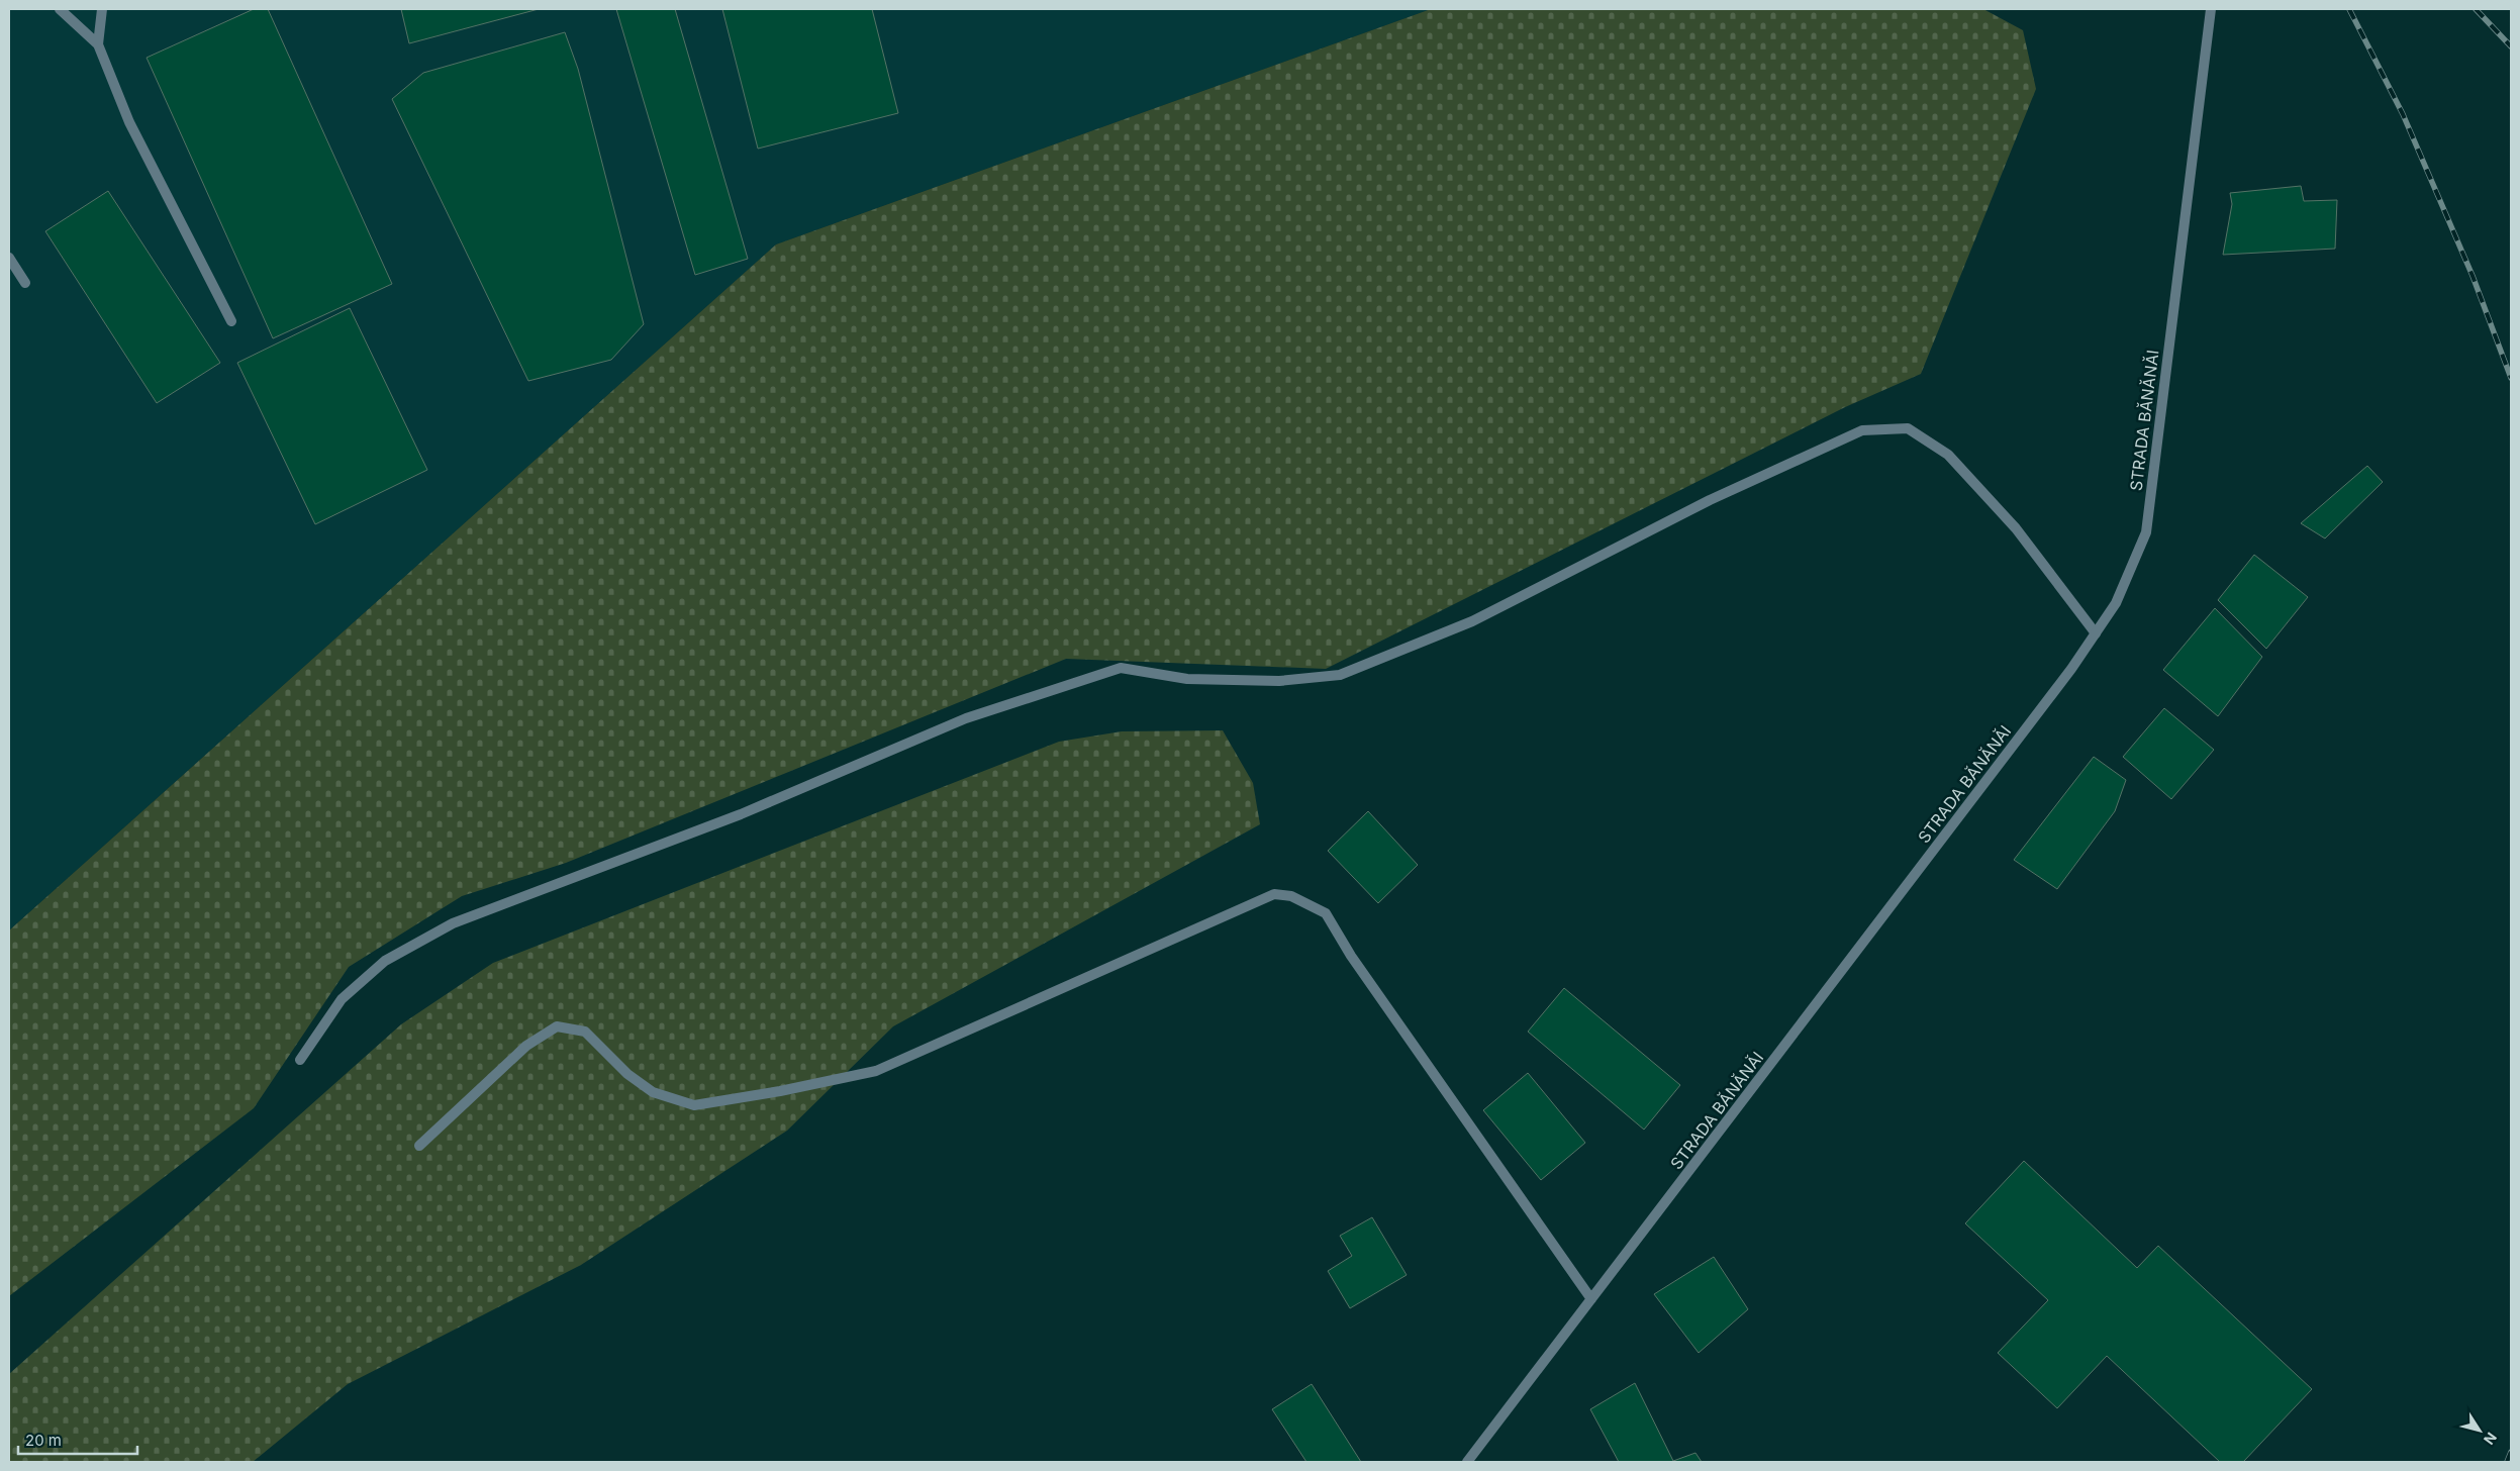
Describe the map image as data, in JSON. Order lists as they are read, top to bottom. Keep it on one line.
{"streets":{"street":["STRADA BĂNĂNĂI"]},"scale_bar":"20 m","north":"bottom right"}
